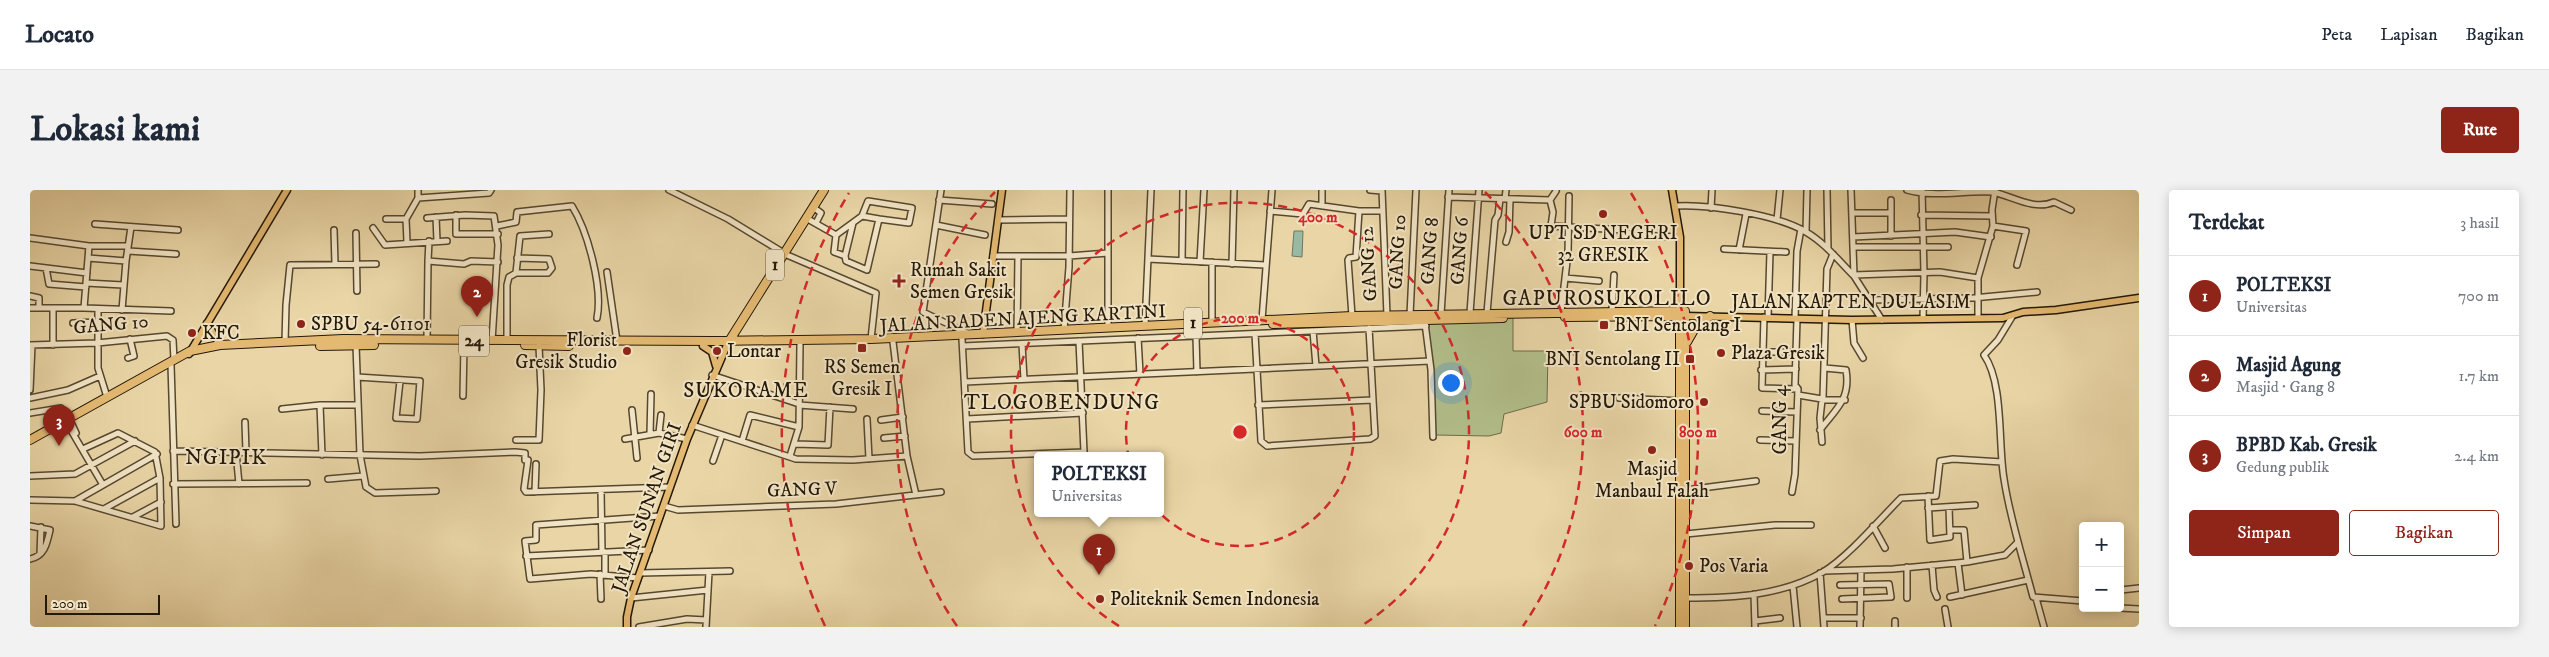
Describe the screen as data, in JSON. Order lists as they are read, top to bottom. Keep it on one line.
{"streets":{"highway":["1","JALAN RADEN AJENG KARTINI","24"],"main road":["JALAN KAPTEN DULASIM","JALAN SUNAN GIRI"],"street":["GANG 8","GANG 6","GANG 10","GANG 12","GANG 4","GANG V"]},"crossings":[["GANG 8","JALAN RADEN AJENG KARTINI"],["GANG 6","JALAN RADEN AJENG KARTINI"],["GANG 10","JALAN RADEN AJENG KARTINI"],["GANG 10","24"],["GANG 12","JALAN RADEN AJENG KARTINI"],["1","JALAN RADEN AJENG KARTINI"],["1","24"],["1","JALAN SUNAN GIRI"],["JALAN KAPTEN DULASIM","JALAN RADEN AJENG KARTINI"],["JALAN KAPTEN DULASIM","GANG 4"],["JALAN RADEN AJENG KARTINI","24"],["JALAN RADEN AJENG KARTINI","JALAN SUNAN GIRI"],["24","JALAN SUNAN GIRI"],["GANG V","JALAN SUNAN GIRI"]],"districts":["GAPUROSUKOLILO","SUKORAME","TLOGOBENDUNG","NGIPIK"],"places":{"other":["UPT SD NEGERI 32 GRESIK","SPBU 54-61101","KFC","Florist Gresik Studio","Lontar","Plaza Gresik","SPBU Sidomoro","Masjid Manbaul Falah","Pos Varia","Politeknik Semen Indonesia"],"health":["Rumah Sakit Semen Gresik"],"transit":["BNI Sentolang I","RS Semen Gresik I","BNI Sentolang II"]},"scale_bar":"200 m","page":{"header":"Locato","nav":["Peta","Lapisan","Bagikan"],"buttons":["Rute",["Simpan","Bagikan"]],"title":"Lokasi kami","heading":["Terdekat","3 hasil"],"list":[{"mark":"1","name":"POLTEKSI","note":"Universitas","value":"700 m"},{"mark":"2","name":"Masjid Agung","note":"Masjid · Gang 8","value":"1.7 km"},{"mark":"3","name":"BPBD Kab. Gresik","note":"Gedung publik","value":"2.4 km"}],"pins":["2","3","1"],"popup":["POLTEKSI","Universitas"],"map_buttons":["+","−"],"scale":"200 m"},"rings":["400 m","200 m","600 m","800 m"]}
